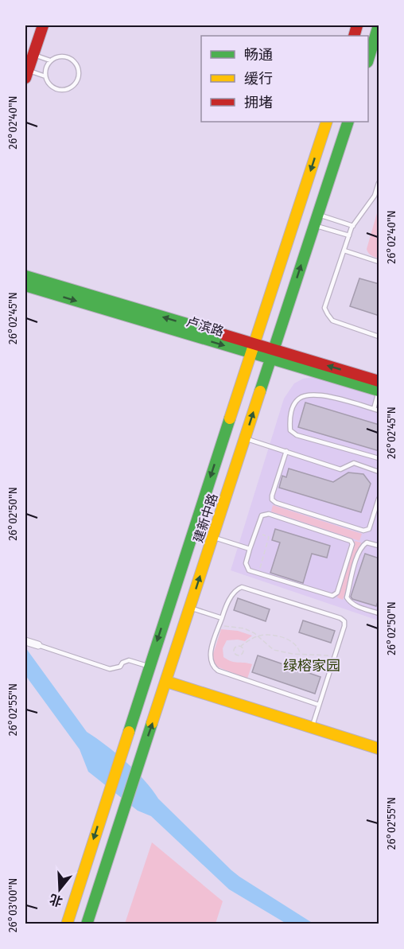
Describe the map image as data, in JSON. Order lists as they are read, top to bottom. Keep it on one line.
{"streets":{"main road":["卢滨路","建新中路"]},"crossings":[["卢滨路","建新中路"]],"districts":["绿榕家园"],"legend":["畅通","缓行","拥堵"],"north":"bottom","coordinates":["26°02'40\"N","26°02'45\"N","26°02'50\"N","26°02'55\"N","26°03'00\"N"]}
